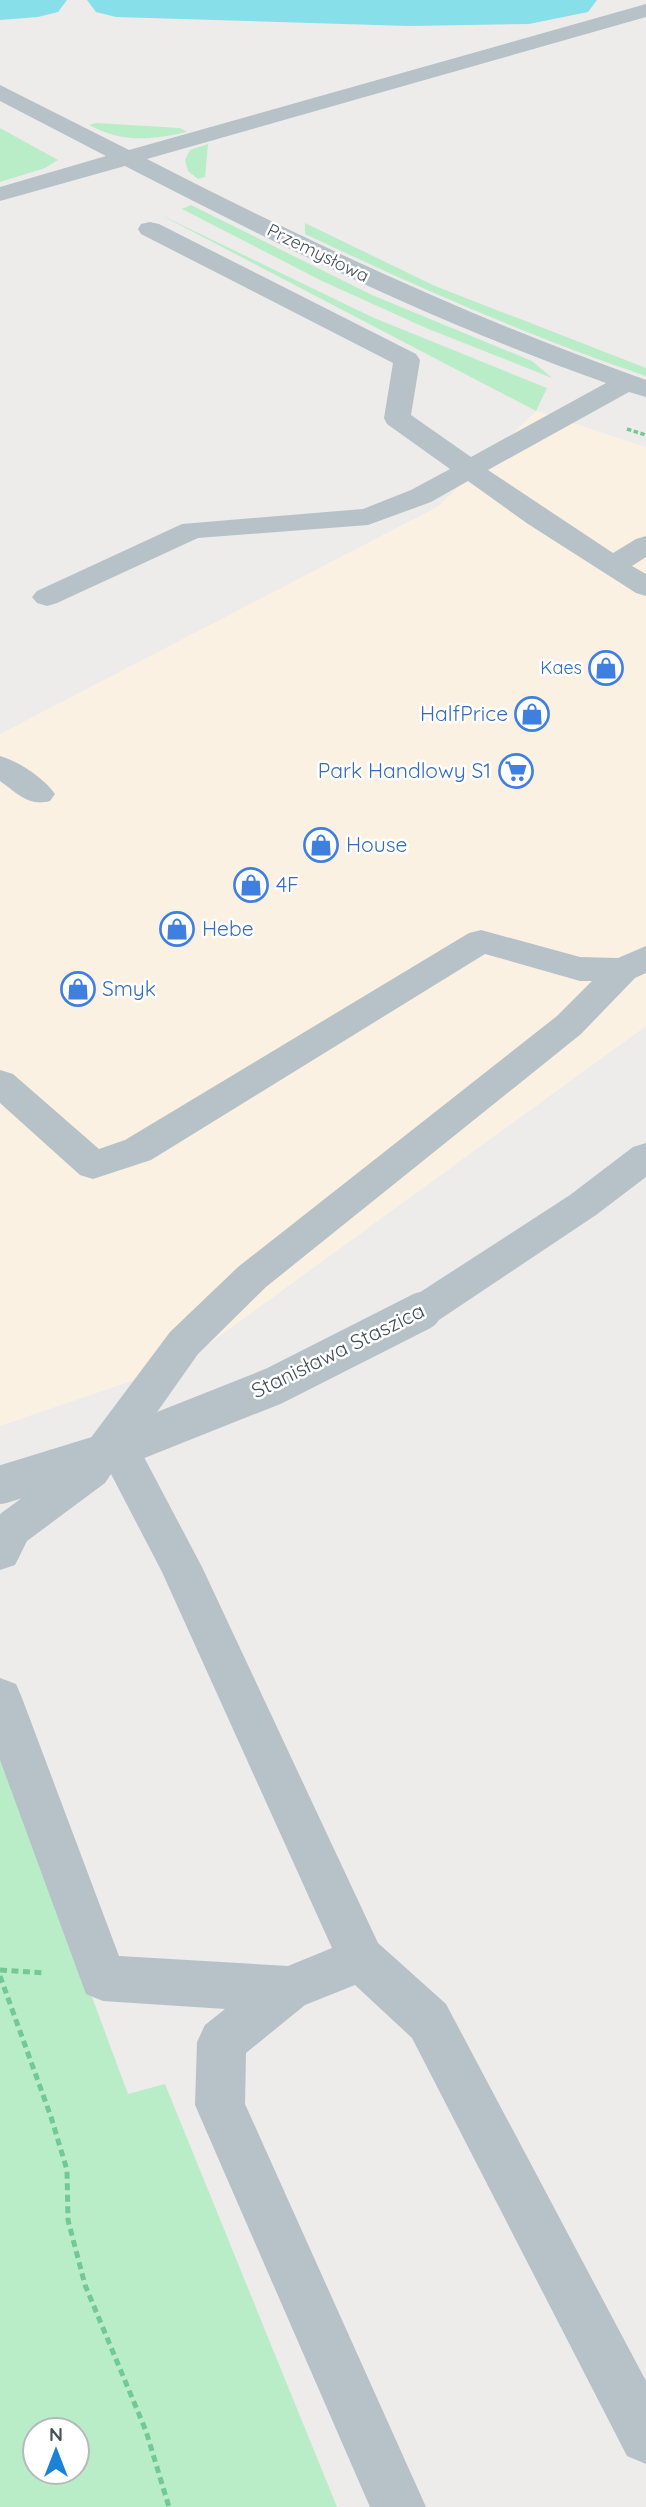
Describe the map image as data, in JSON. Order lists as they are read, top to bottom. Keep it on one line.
{"streets":{"street":["Przemysłowa","Stanisława Staszica"]},"places":{"shop":["Kaes","HalfPrice","House","4F","Hebe","Smyk"],"supermarket":["Park Handlowy S1"]},"north":"top"}
